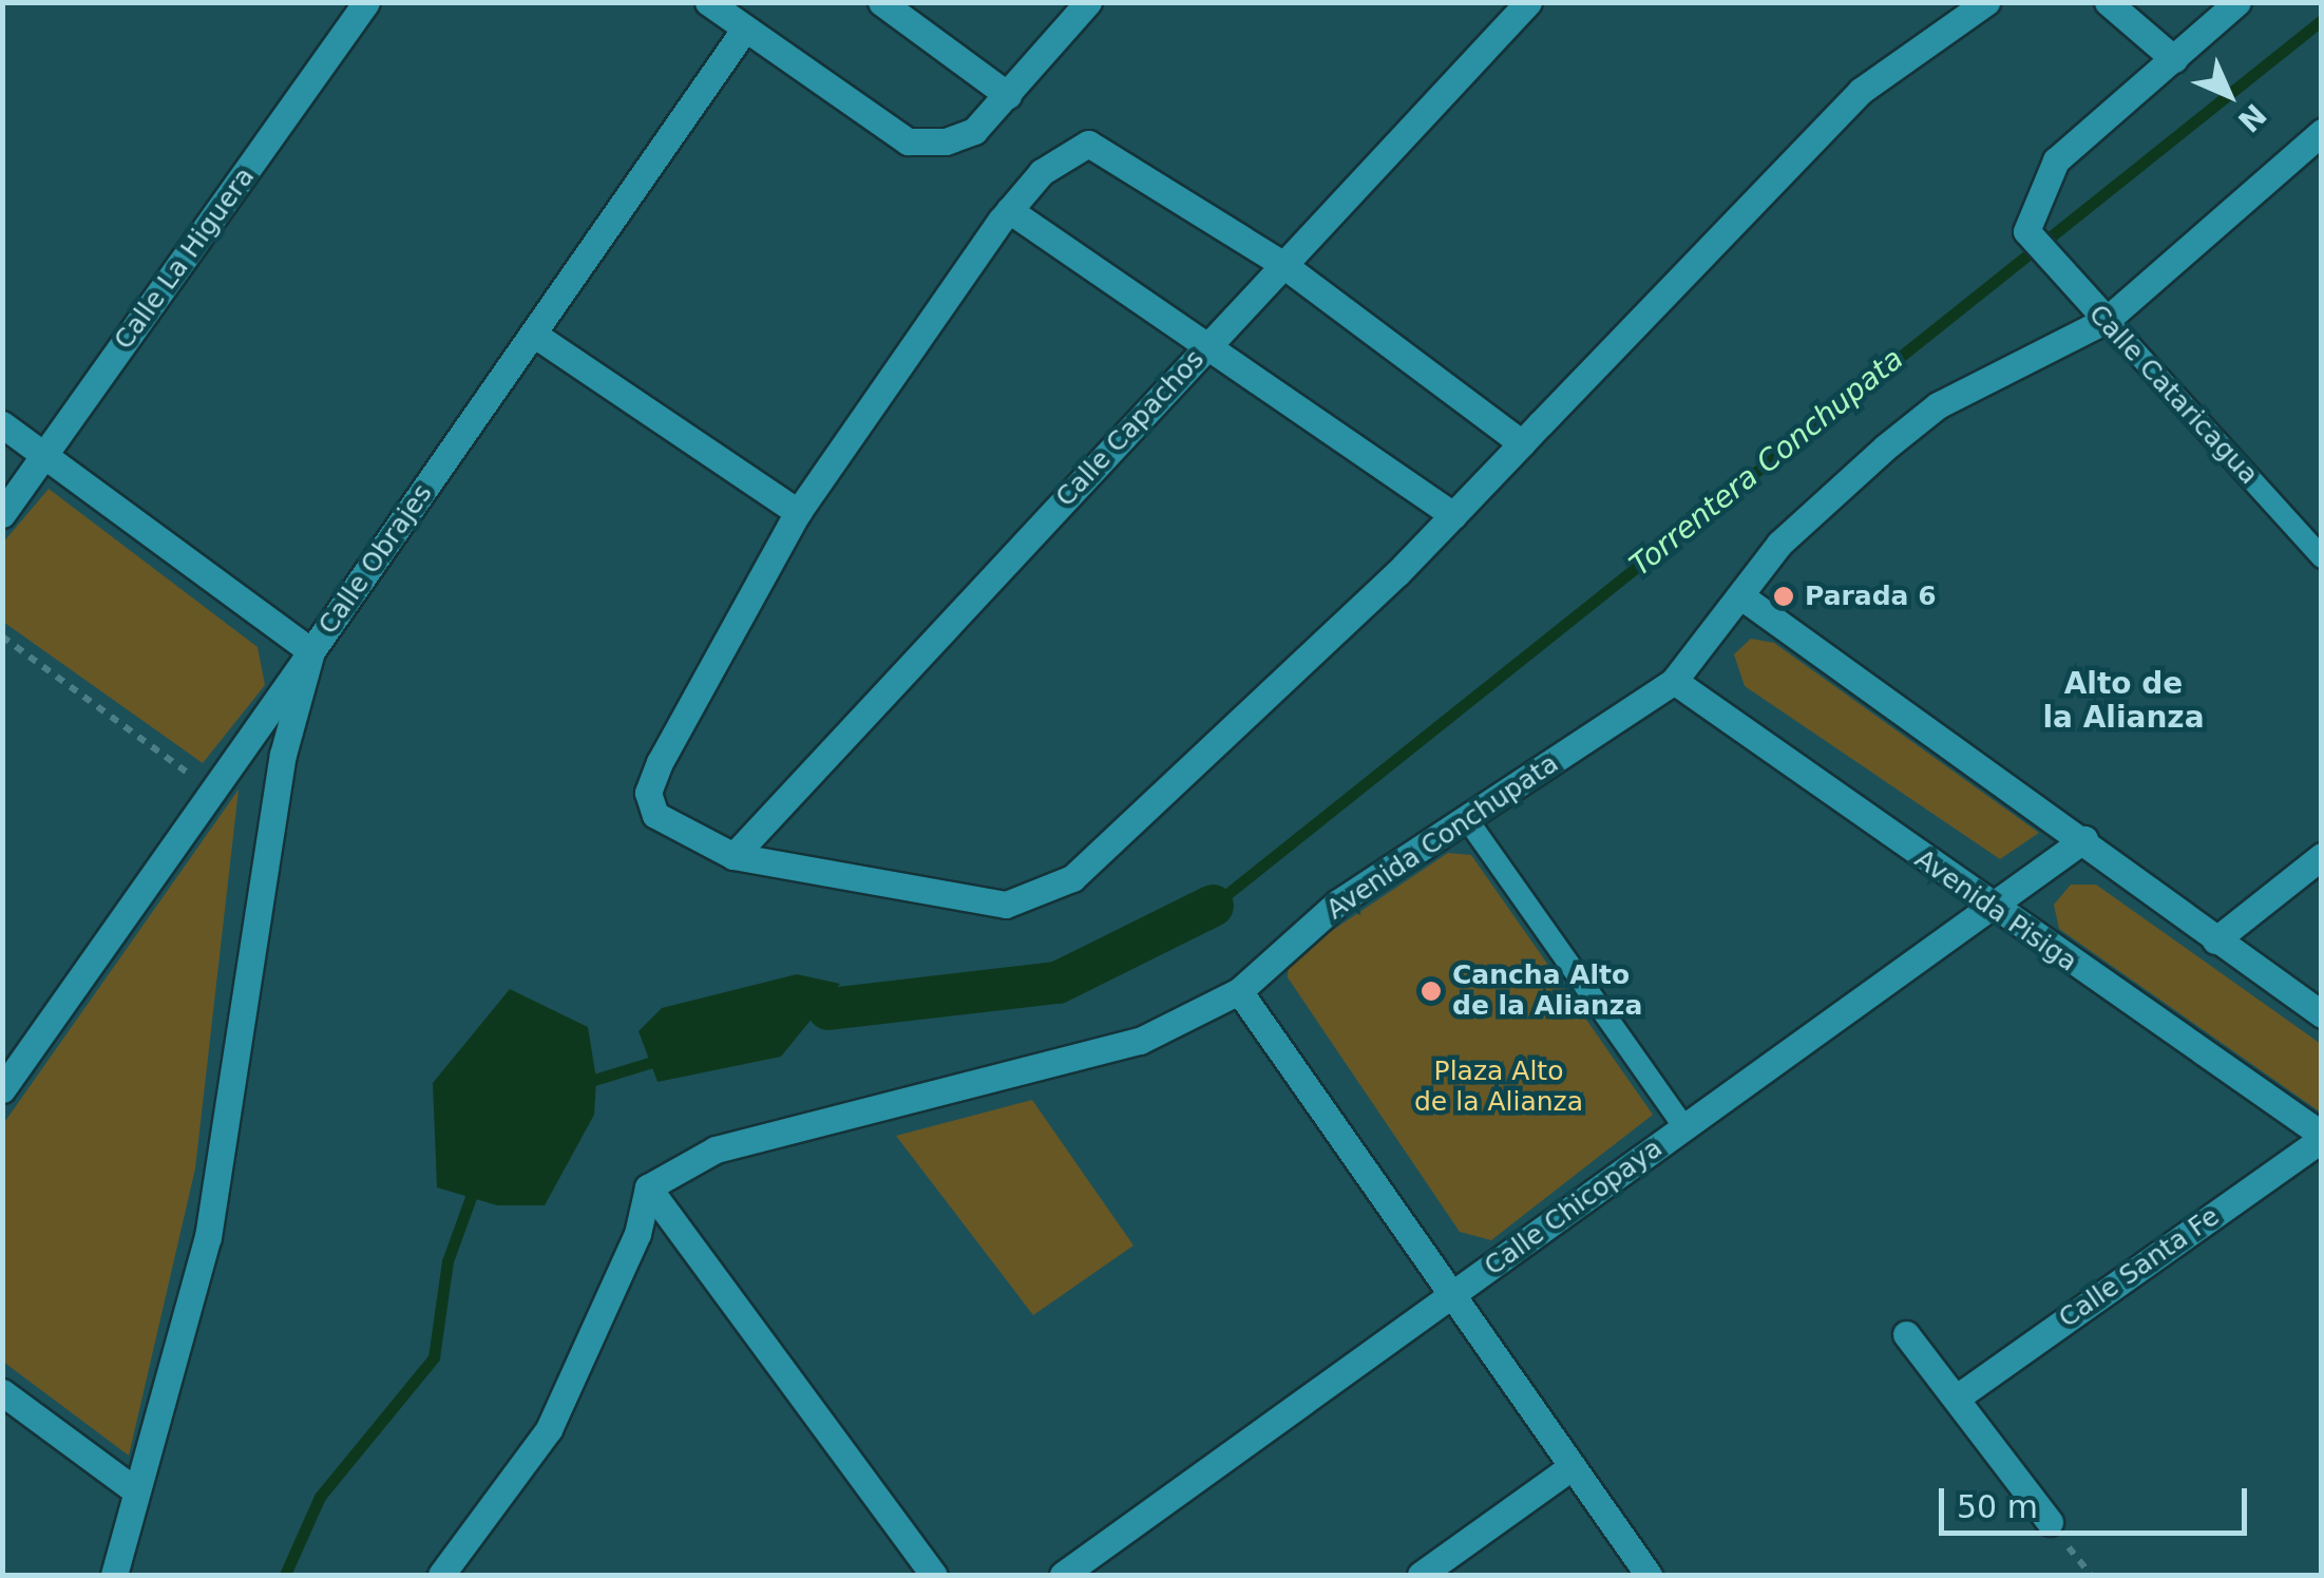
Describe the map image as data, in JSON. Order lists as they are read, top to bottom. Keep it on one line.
{"streets":{"street":["Calle La Higuera","Calle Cataricagua","Calle Capachos","Calle Obrajes","Avenida Conchupata","Avenida Pisiga","Calle Chicopaya","Calle Santa Fe"]},"crossings":[["Calle Cataricagua","Avenida Conchupata"],["Avenida Conchupata","Avenida Pisiga"],["Avenida Pisiga","Calle Chicopaya"],["Avenida Pisiga","Calle Santa Fe"]],"districts":["Alto de la Alianza"],"water":["Torrentera Conchupata"],"parks":["Plaza Alto de la Alianza"],"places":["Parada 6","Cancha Alto de la Alianza"],"scale_bar":"50 m","north":"bottom right"}
